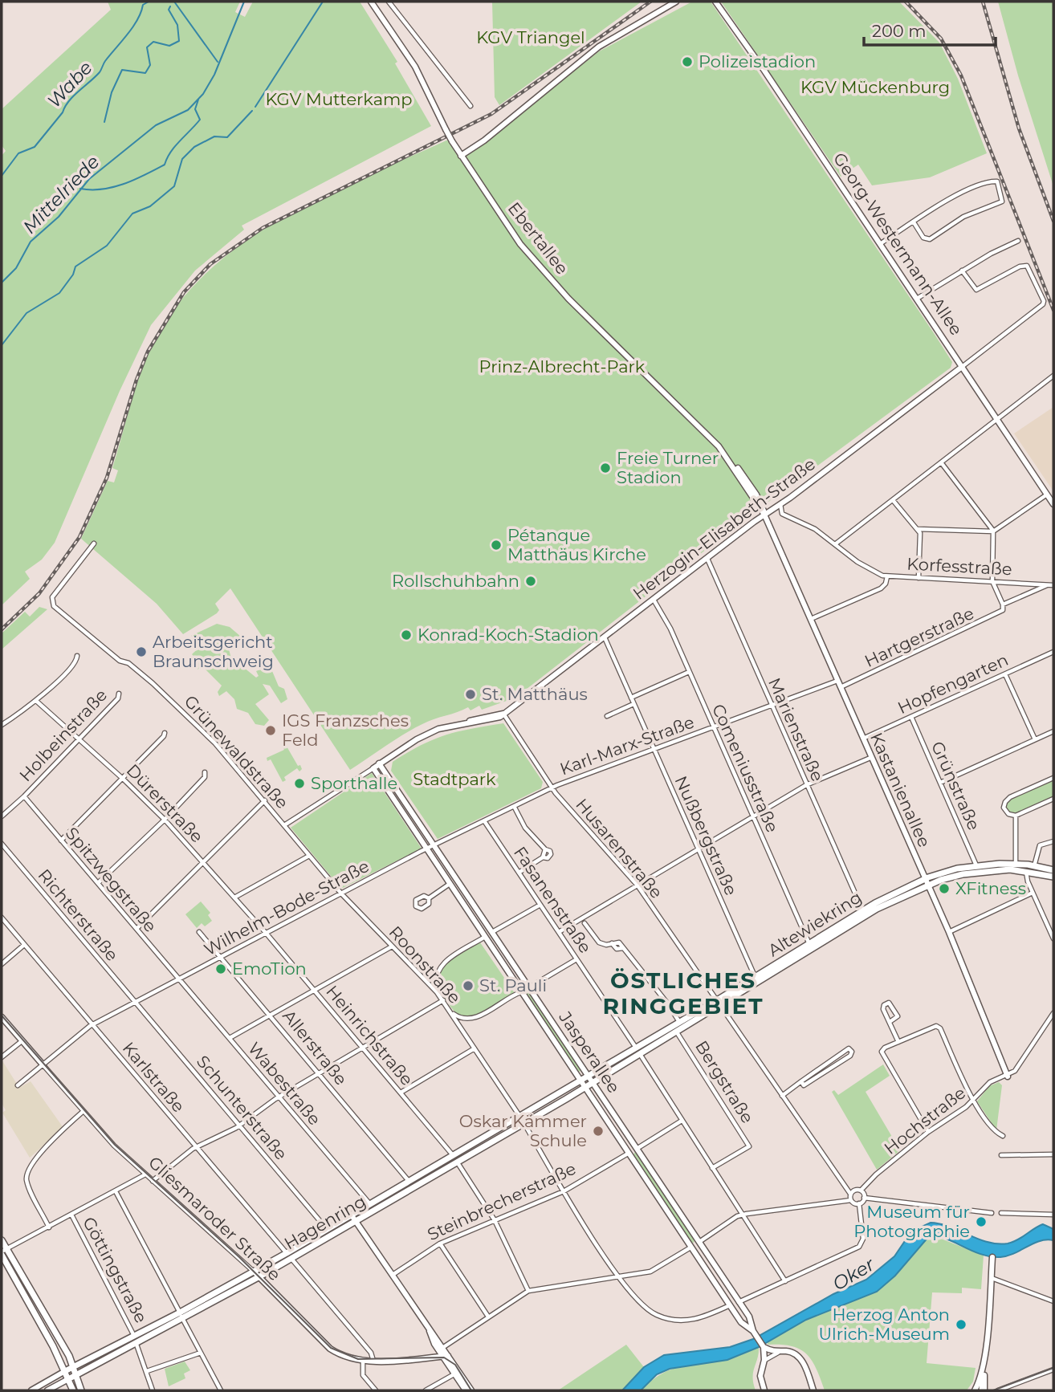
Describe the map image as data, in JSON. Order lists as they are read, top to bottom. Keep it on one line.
{"streets":{"main road":["Altewiekring","Hagenring"],"street":["Ebertallee","Georg-Westermann-Allee","Herzogin-Elisabeth-Straße","Korfesstraße","Hartgerstraße","Hopfengarten","Marienstraße","Holbeinstraße","Karl-Marx-Straße","Grünewaldstraße","Comeniusstraße","Grünstraße","Kastanienallee","Dürerstraße","Nußbergstraße","Husarenstraße","Spitzwegstraße","Fasanenstraße","Wilhelm-Bode-Straße","Richterstraße","Roonstraße","Heinrichstraße","Allerstraße","Jasperallee","Karlstraße","Bergstraße","Wabestraße","Schunterstraße","Hochstraße","Steinbrecherstraße","Gliesmaroder Straße","Göttingstraße"]},"crossings":[["Ebertallee","Herzogin-Elisabeth-Straße"],["Ebertallee","Kastanienallee"],["Georg-Westermann-Allee","Herzogin-Elisabeth-Straße"],["Herzogin-Elisabeth-Straße","Marienstraße"],["Herzogin-Elisabeth-Straße","Grünewaldstraße"],["Herzogin-Elisabeth-Straße","Comeniusstraße"],["Herzogin-Elisabeth-Straße","Kastanienallee"],["Herzogin-Elisabeth-Straße","Nußbergstraße"],["Herzogin-Elisabeth-Straße","Husarenstraße"],["Herzogin-Elisabeth-Straße","Jasperallee"],["Korfesstraße","Hartgerstraße"],["Korfesstraße","Kastanienallee"],["Hartgerstraße","Kastanienallee"],["Hopfengarten","Grünstraße"],["Hopfengarten","Kastanienallee"],["Marienstraße","Karl-Marx-Straße"],["Marienstraße","Altewiekring"],["Holbeinstraße","Dürerstraße"],["Holbeinstraße","Spitzwegstraße"],["Karl-Marx-Straße","Comeniusstraße"],["Karl-Marx-Straße","Kastanienallee"],["Karl-Marx-Straße","Nußbergstraße"],["Karl-Marx-Straße","Husarenstraße"],["Karl-Marx-Straße","Wilhelm-Bode-Straße"],["Grünewaldstraße","Wilhelm-Bode-Straße"],["Grünewaldstraße","Roonstraße"],["Comeniusstraße","Altewiekring"],["Grünstraße","Altewiekring"],["Kastanienallee","Altewiekring"],["Kastanienallee","Hochstraße"],["Dürerstraße","Wilhelm-Bode-Straße"],["Dürerstraße","Heinrichstraße"],["Nußbergstraße","Altewiekring"],["Husarenstraße","Wilhelm-Bode-Straße"],["Husarenstraße","Altewiekring"],["Husarenstraße","Hochstraße"],["Spitzwegstraße","Wilhelm-Bode-Straße"],["Spitzwegstraße","Wabestraße"],["Fasanenstraße","Wilhelm-Bode-Straße"],["Fasanenstraße","Altewiekring"],["Wilhelm-Bode-Straße","Richterstraße"],["Wilhelm-Bode-Straße","Roonstraße"],["Wilhelm-Bode-Straße","Heinrichstraße"],["Wilhelm-Bode-Straße","Allerstraße"],["Wilhelm-Bode-Straße","Jasperallee"],["Wilhelm-Bode-Straße","Karlstraße"],["Wilhelm-Bode-Straße","Wabestraße"],["Wilhelm-Bode-Straße","Schunterstraße"],["Wilhelm-Bode-Straße","Gliesmaroder Straße"],["Richterstraße","Schunterstraße"],["Altewiekring","Jasperallee"],["Altewiekring","Bergstraße"],["Altewiekring","Hagenring"],["Roonstraße","Hagenring"],["Heinrichstraße","Hagenring"],["Allerstraße","Hagenring"],["Jasperallee","Steinbrecherstraße"],["Jasperallee","Hagenring"],["Karlstraße","Hagenring"],["Wabestraße","Hagenring"],["Schunterstraße","Hagenring"],["Gliesmaroder Straße","Hagenring"],["Hagenring","Göttingstraße"]],"districts":["ÖSTLICHES RINGGEBIET"],"water":["Wabe","Mittelriede","Oker"],"parks":["KGV Triangel","KGV Mückenburg","KGV Mutterkamp","Prinz-Albrecht-Park","Stadtpark"],"places":["Polizeistadion","Freie Turner Stadion","Pétanque Matthäus Kirche","Rollschuhbahn","Konrad-Koch-Stadion","Arbeitsgericht Braunschweig","St. Matthäus","IGS Franzsches Feld","Sporthalle","XFitness","EmoTion","St. Pauli","Oskar Kämmer Schule","Museum für Photographie","Herzog Anton Ulrich-Museum"],"scale_bar":"200 m"}
